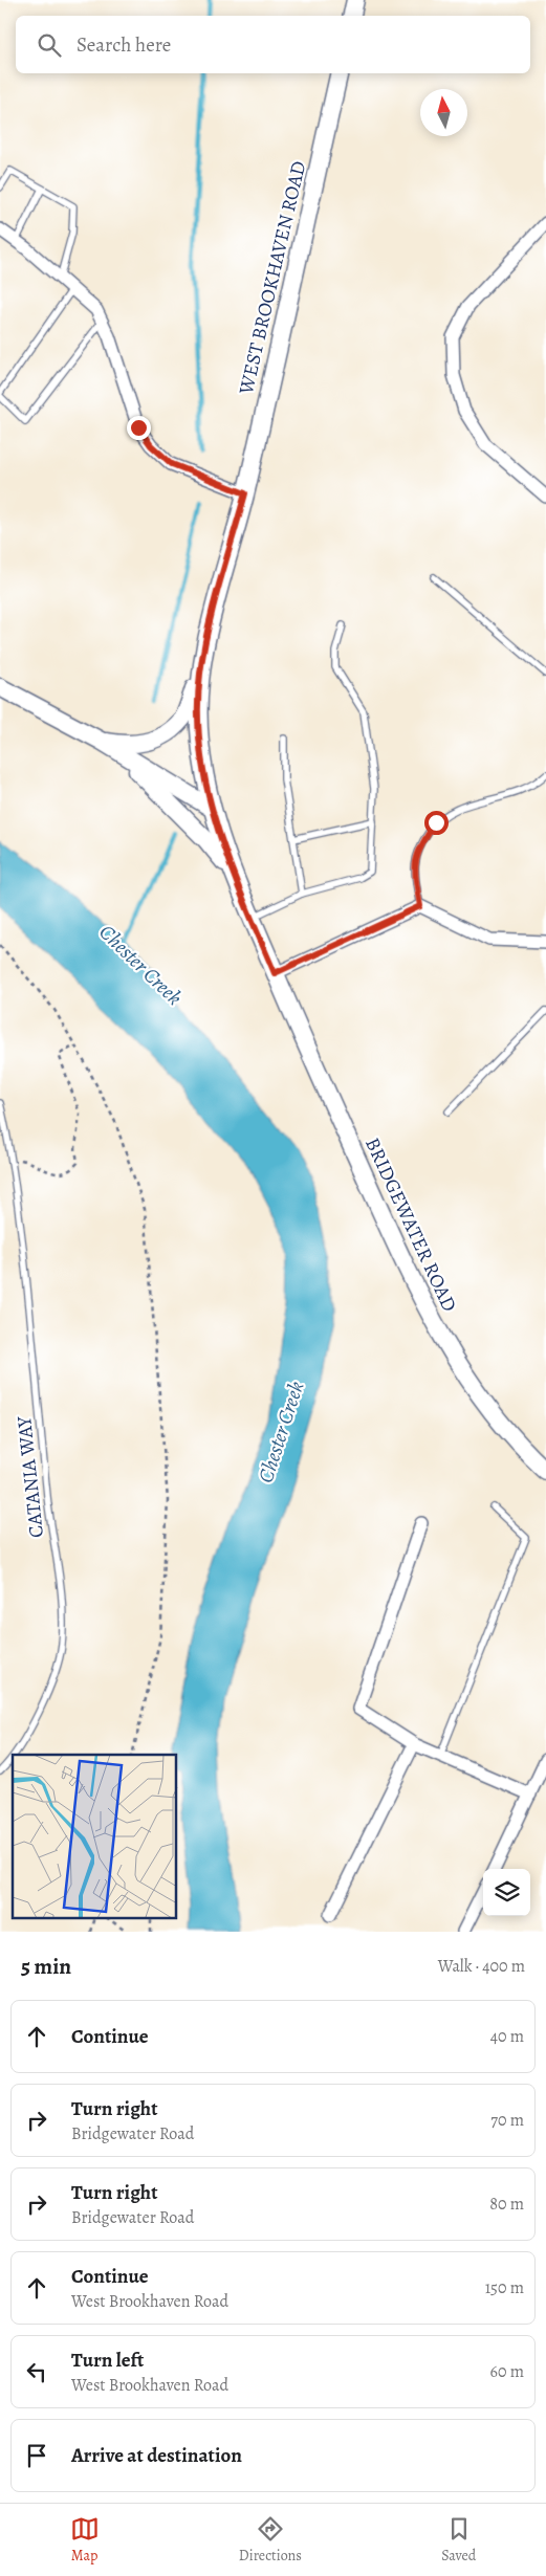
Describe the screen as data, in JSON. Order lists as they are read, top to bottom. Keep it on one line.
{"streets":{"street":["WEST BROOKHAVEN ROAD","BRIDGEWATER ROAD"],"lane":["CATANIA WAY"]},"crossings":[["WEST BROOKHAVEN ROAD","BRIDGEWATER ROAD"]],"water":["Chester Creek"],"north":"top","page":{"search":"Search here","heading":["5 min","Walk · 400 m"],"list":[["Continue","40 m"],["Turn right","Bridgewater Road","70 m"],["Turn right","Bridgewater Road","80 m"],["Continue","West Brookhaven Road","150 m"],["Turn left","West Brookhaven Road","60 m"],"Arrive at destination"],"nav":["Map","Directions","Saved"]}}
